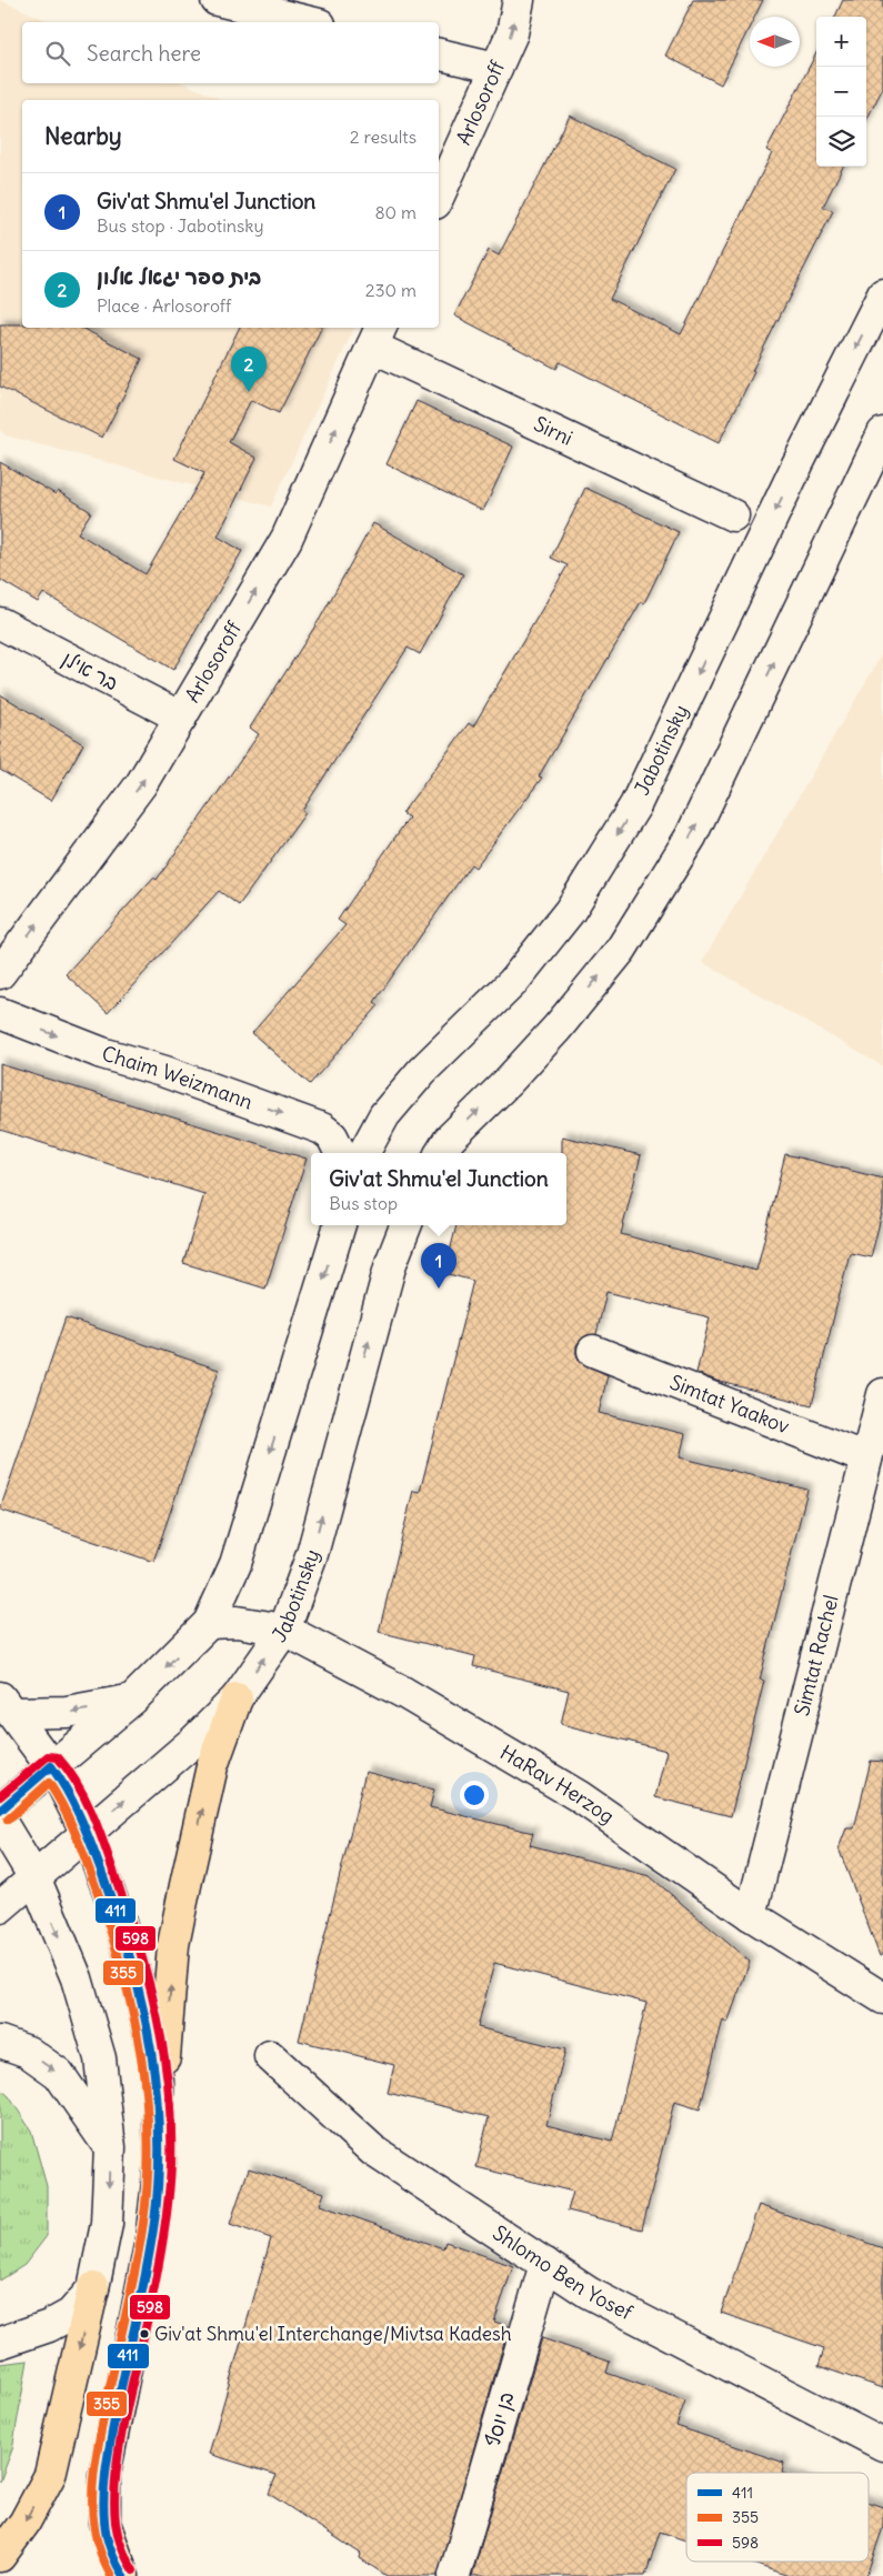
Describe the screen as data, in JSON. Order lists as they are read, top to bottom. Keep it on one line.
{"streets":{"street":["Arlosoroff","Sirni","בר אילן","Jabotinsky","Chaim Weizmann","Simtat Yaakov","Simtat Rachel","HaRav Herzog","Shlomo Ben Yosef","בן יוסף"]},"crossings":[["Arlosoroff","Sirni"],["Arlosoroff","בר אילן"],["Jabotinsky","HaRav Herzog"],["Simtat Yaakov","Simtat Rachel"],["Simtat Rachel","HaRav Herzog"],["Shlomo Ben Yosef","בן יוסף"]],"one_way":["Arlosoroff","Chaim Weizmann"],"places":["Giv'at Shmu'el Interchange/Mivtsa Kadesh"],"lines":["transit line 598","transit line 411","transit line 355"],"legend":["411","355","598"],"north":"left","page":{"map_buttons":["+","−"],"search":"Search here","heading":["Nearby","2 results"],"list":[{"mark":"1","name":"Giv'at Shmu'el Junction","note":"Bus stop · Jabotinsky","value":"80 m"},{"mark":"2","name":"בית ספר יגאל אלון","note":"Place · Arlosoroff","value":"230 m"}],"pins":["2","1"],"popup":["Giv'at Shmu'el Junction","Bus stop"]}}
